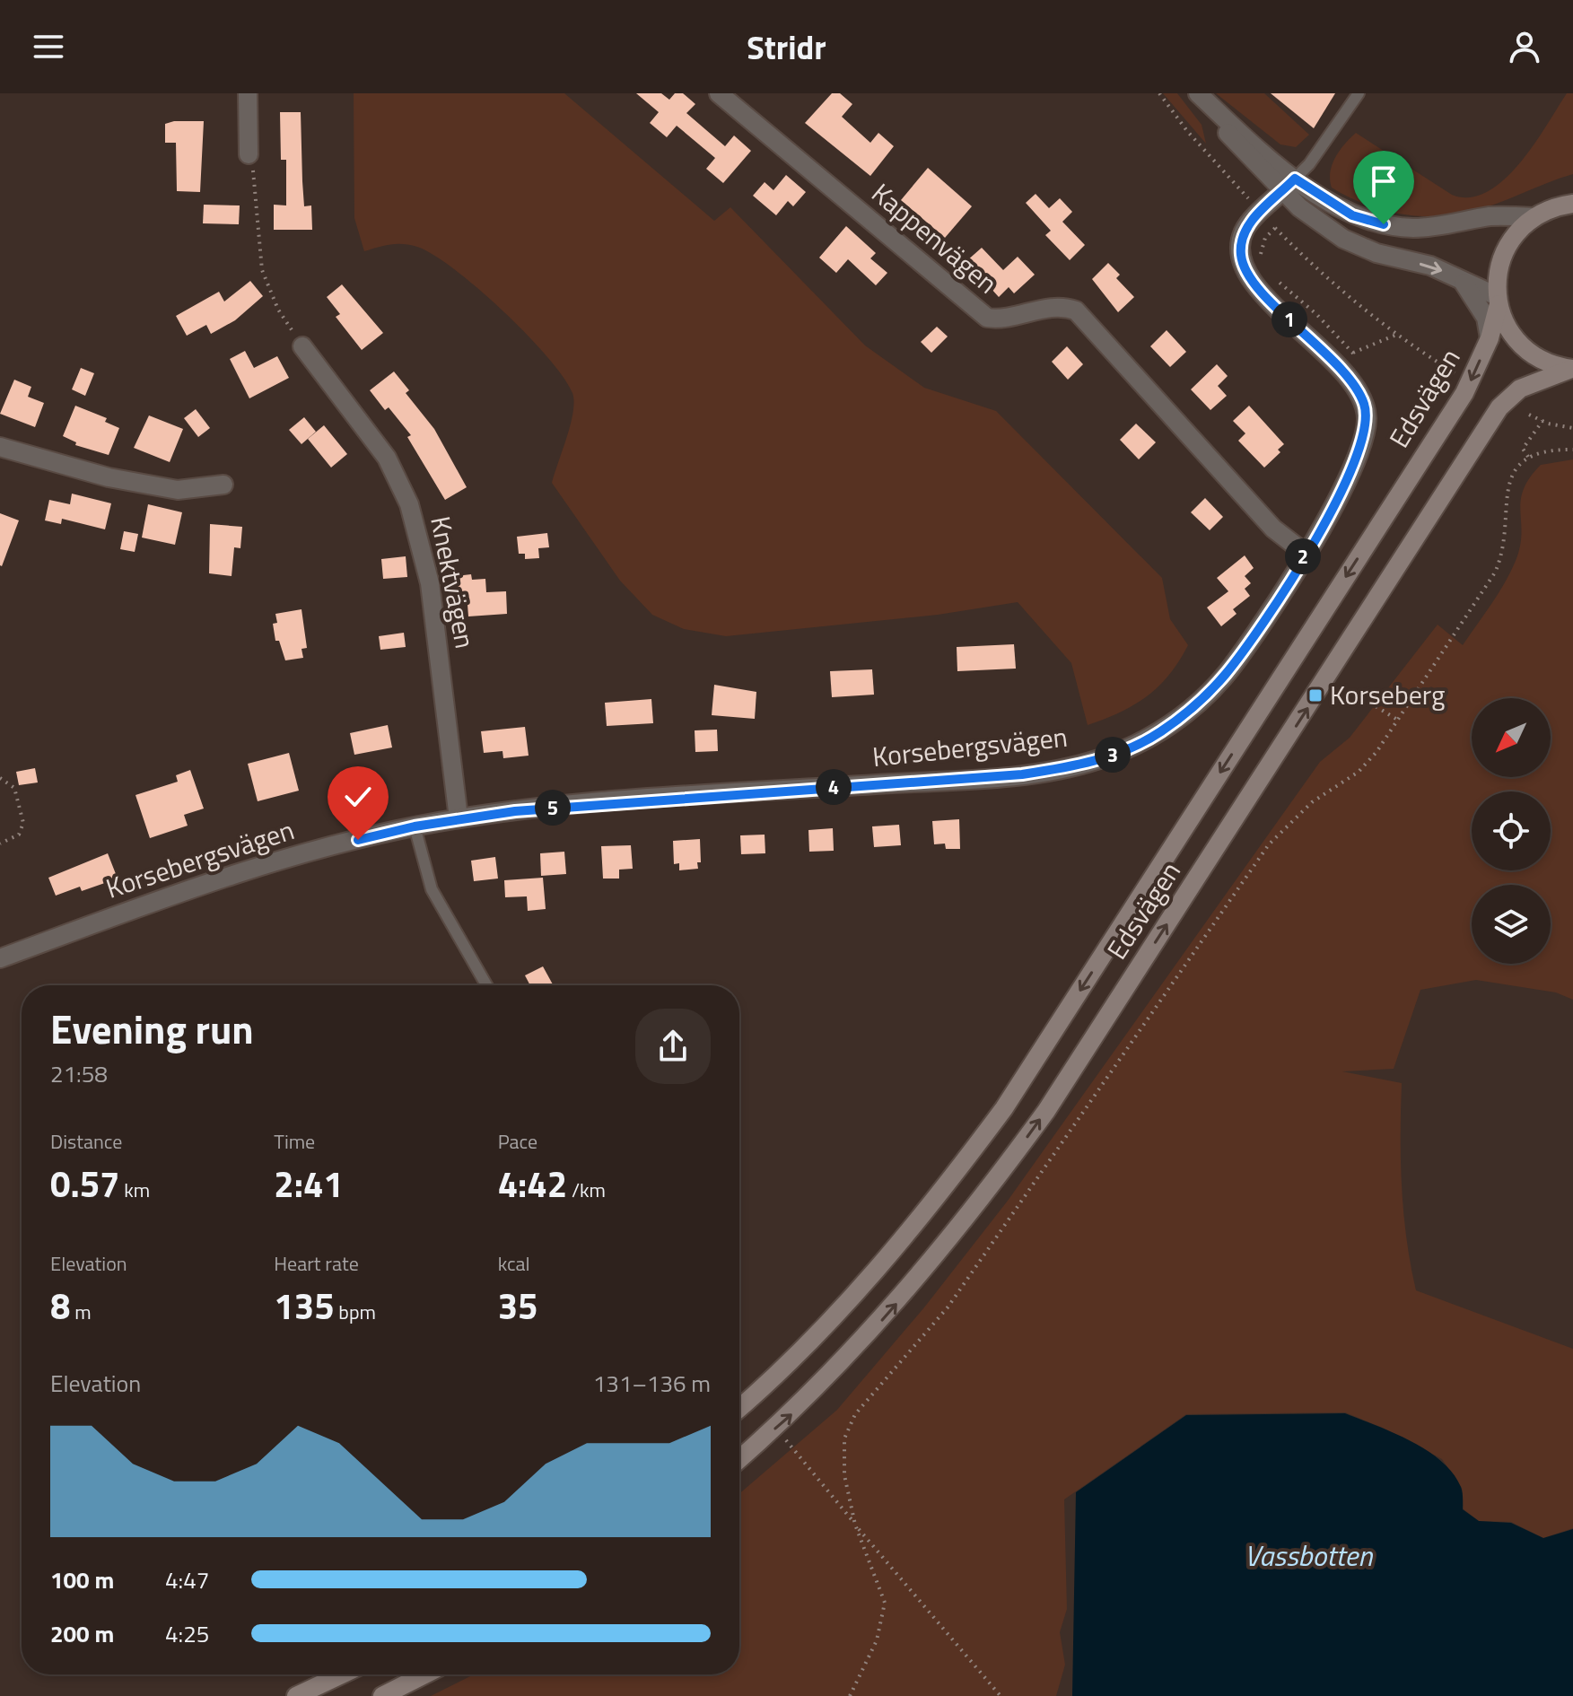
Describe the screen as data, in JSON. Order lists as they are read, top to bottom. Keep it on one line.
{"streets":{"main road":["Edsvägen"],"street":["Kappenvägen","Knektvägen","Korsebergsvägen"]},"crossings":[["Kappenvägen","Korsebergsvägen"],["Knektvägen","Korsebergsvägen"]],"water":["Vassbotten"],"places":{"transit":["Korseberg"]},"north":"bottom left","page":{"header":"Stridr","pins":["1","2","3","4","5"],"heading":["Evening run","21:58"],"stats":[["Distance","0.57 km"],["Time","2:41"],["Pace","4:42 /km"],["Elevation","8 m"],["Heart rate","135 bpm"],["kcal","35"]],"chart":["Elevation","131–136 m"],"list":[{"name":"100 m","note":"4:47"},{"name":"200 m","note":"4:25"}]}}
